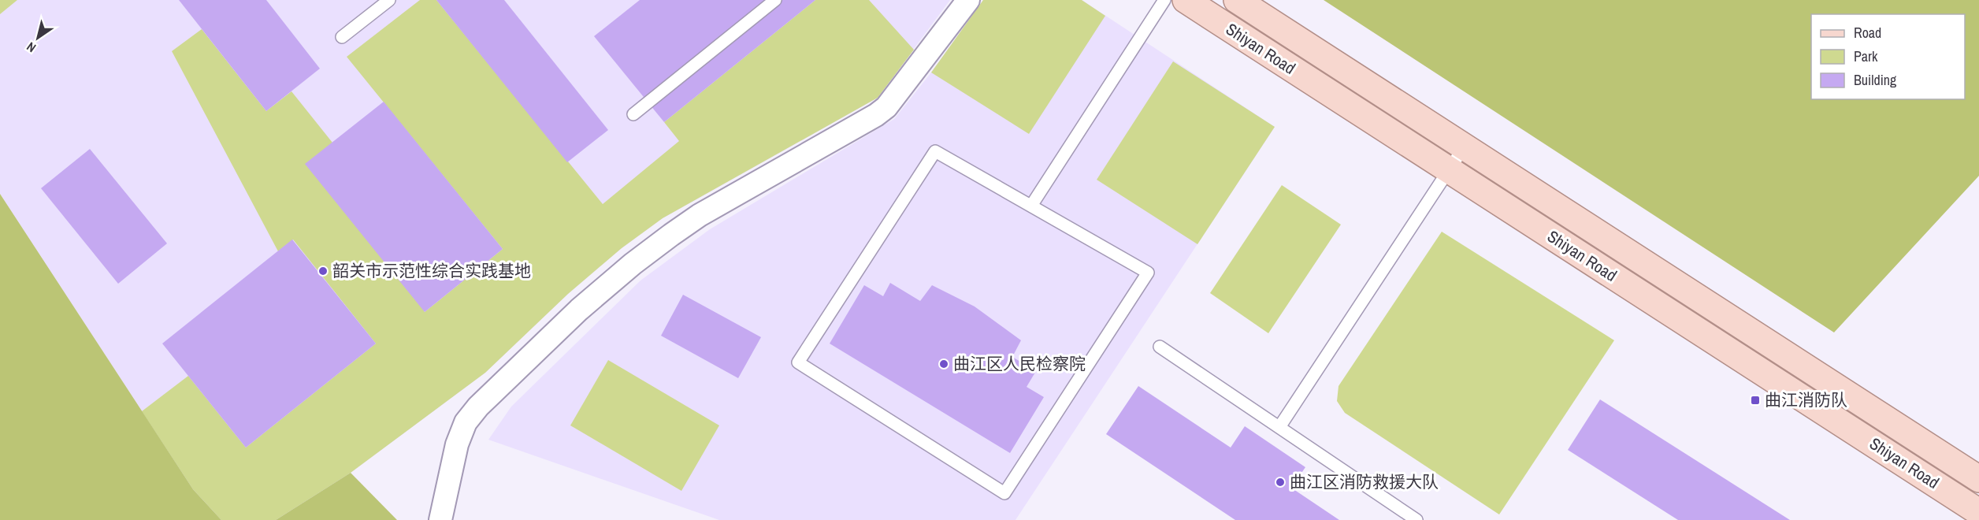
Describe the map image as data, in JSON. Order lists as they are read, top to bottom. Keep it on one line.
{"streets":{"main road":["Shiyan Road"]},"places":{"other":["韶关市示范性综合实践基地","曲江区人民检察院","曲江区消防救援大队"],"transit":["曲江消防队"]},"legend":["Road","Park","Building"],"north":"bottom left"}
